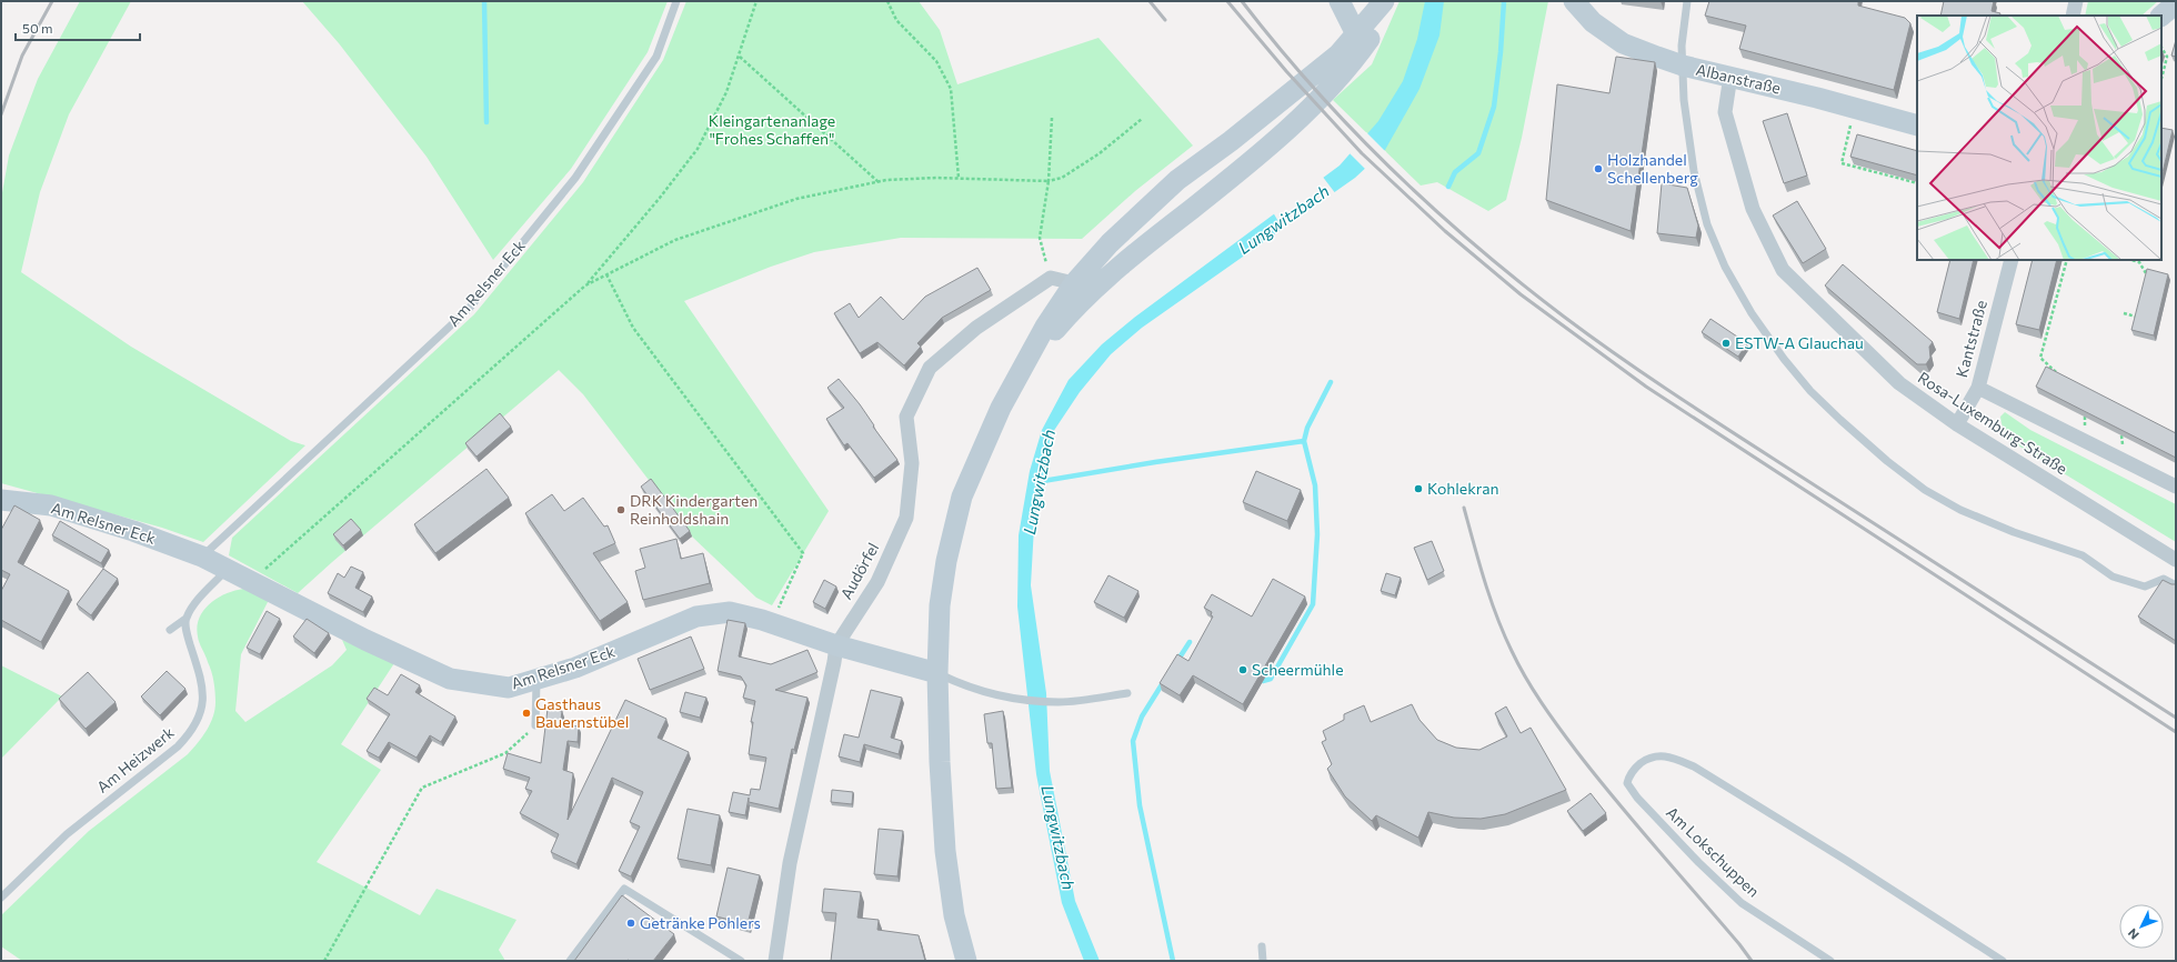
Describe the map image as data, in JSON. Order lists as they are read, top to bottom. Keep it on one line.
{"streets":{"main road":["Albanstraße","Am Relsner Eck"],"street":["Kantstraße","Rosa-Luxemburg-Straße","Audörfel"],"lane":["Am Heizwerk","Am Lokschuppen"]},"crossings":[["Albanstraße","Rosa-Luxemburg-Straße"],["Am Relsner Eck","Audörfel"],["Kantstraße","Rosa-Luxemburg-Straße"]],"water":["Lungwitzbach"],"parks":["Kleingartenanlage \"Frohes Schaffen\""],"places":["Holzhandel Schellenberg","ESTW-A Glauchau","Kohlekran","DRK Kindergarten Reinholdshain","Scheermühle","Gasthaus Bauernstübel","Getränke Pohlers"],"scale_bar":"50 m","north":"bottom left"}
